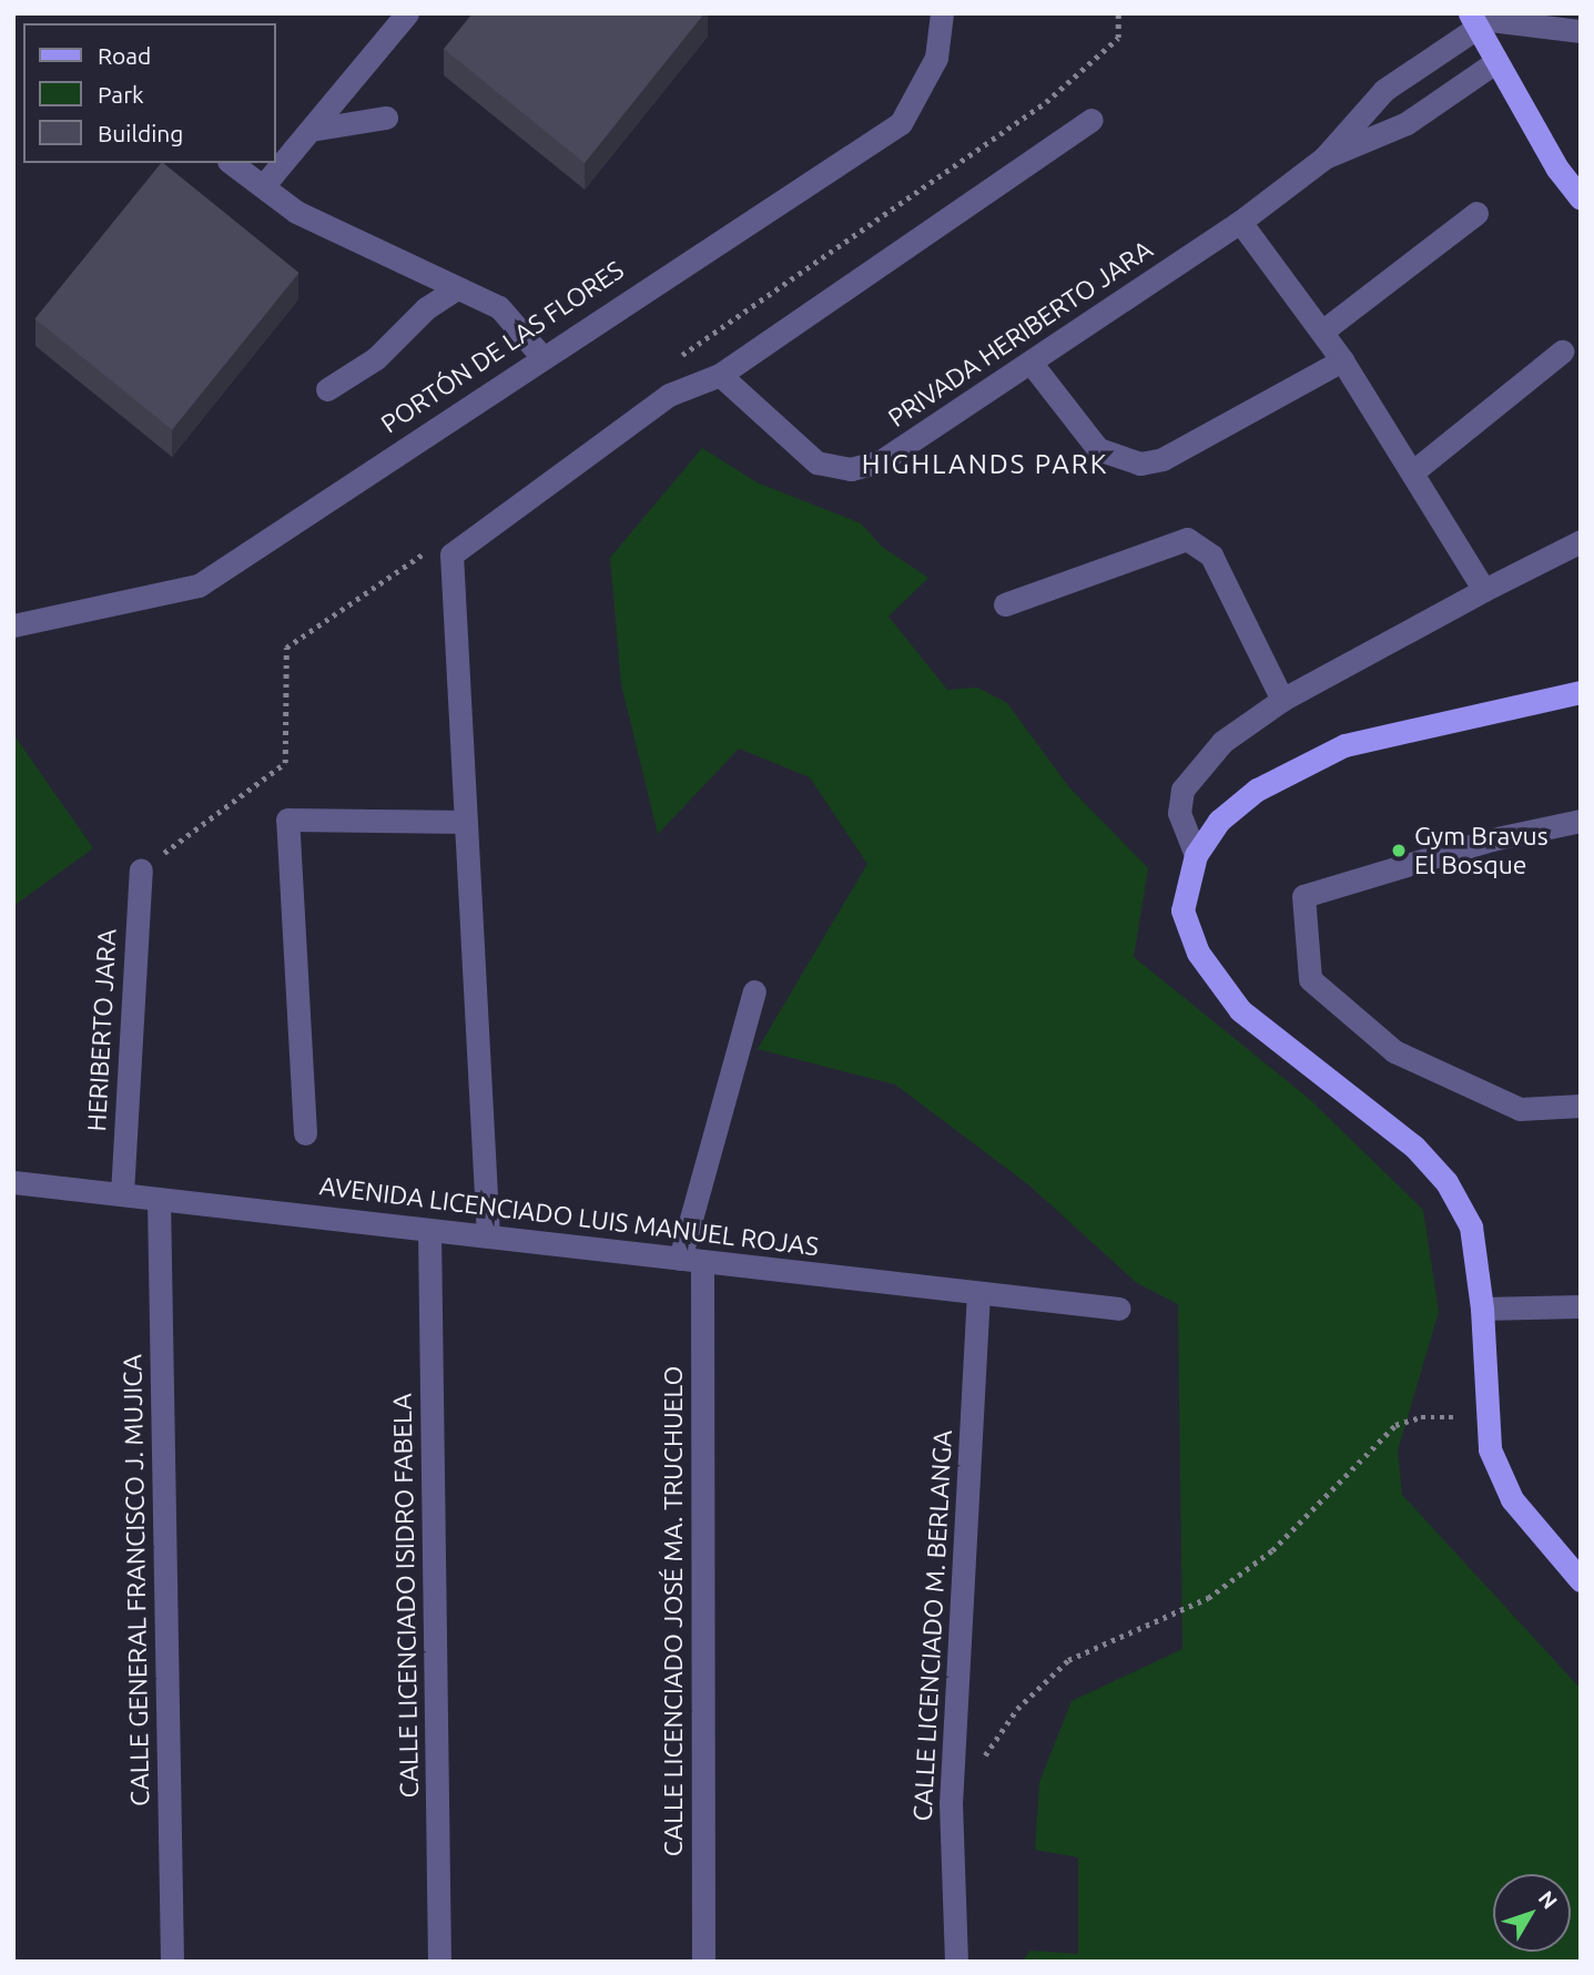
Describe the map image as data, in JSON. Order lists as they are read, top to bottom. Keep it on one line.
{"streets":{"street":["PRIVADA HERIBERTO JARA","PORTÓN DE LAS FLORES","HERIBERTO JARA","AVENIDA LICENCIADO LUIS MANUEL ROJAS","CALLE GENERAL FRANCISCO J. MUJICA","CALLE LICENCIADO ISIDRO FABELA","CALLE LICENCIADO JOSÉ MA. TRUCHUELO","CALLE LICENCIADO M. BERLANGA"]},"crossings":[["HERIBERTO JARA","AVENIDA LICENCIADO LUIS MANUEL ROJAS"],["AVENIDA LICENCIADO LUIS MANUEL ROJAS","CALLE GENERAL FRANCISCO J. MUJICA"],["AVENIDA LICENCIADO LUIS MANUEL ROJAS","CALLE LICENCIADO ISIDRO FABELA"],["AVENIDA LICENCIADO LUIS MANUEL ROJAS","CALLE LICENCIADO JOSÉ MA. TRUCHUELO"],["AVENIDA LICENCIADO LUIS MANUEL ROJAS","CALLE LICENCIADO M. BERLANGA"]],"districts":["HIGHLANDS PARK"],"places":["Gym Bravus El Bosque"],"legend":["Road","Park","Building"],"north":"top right"}
